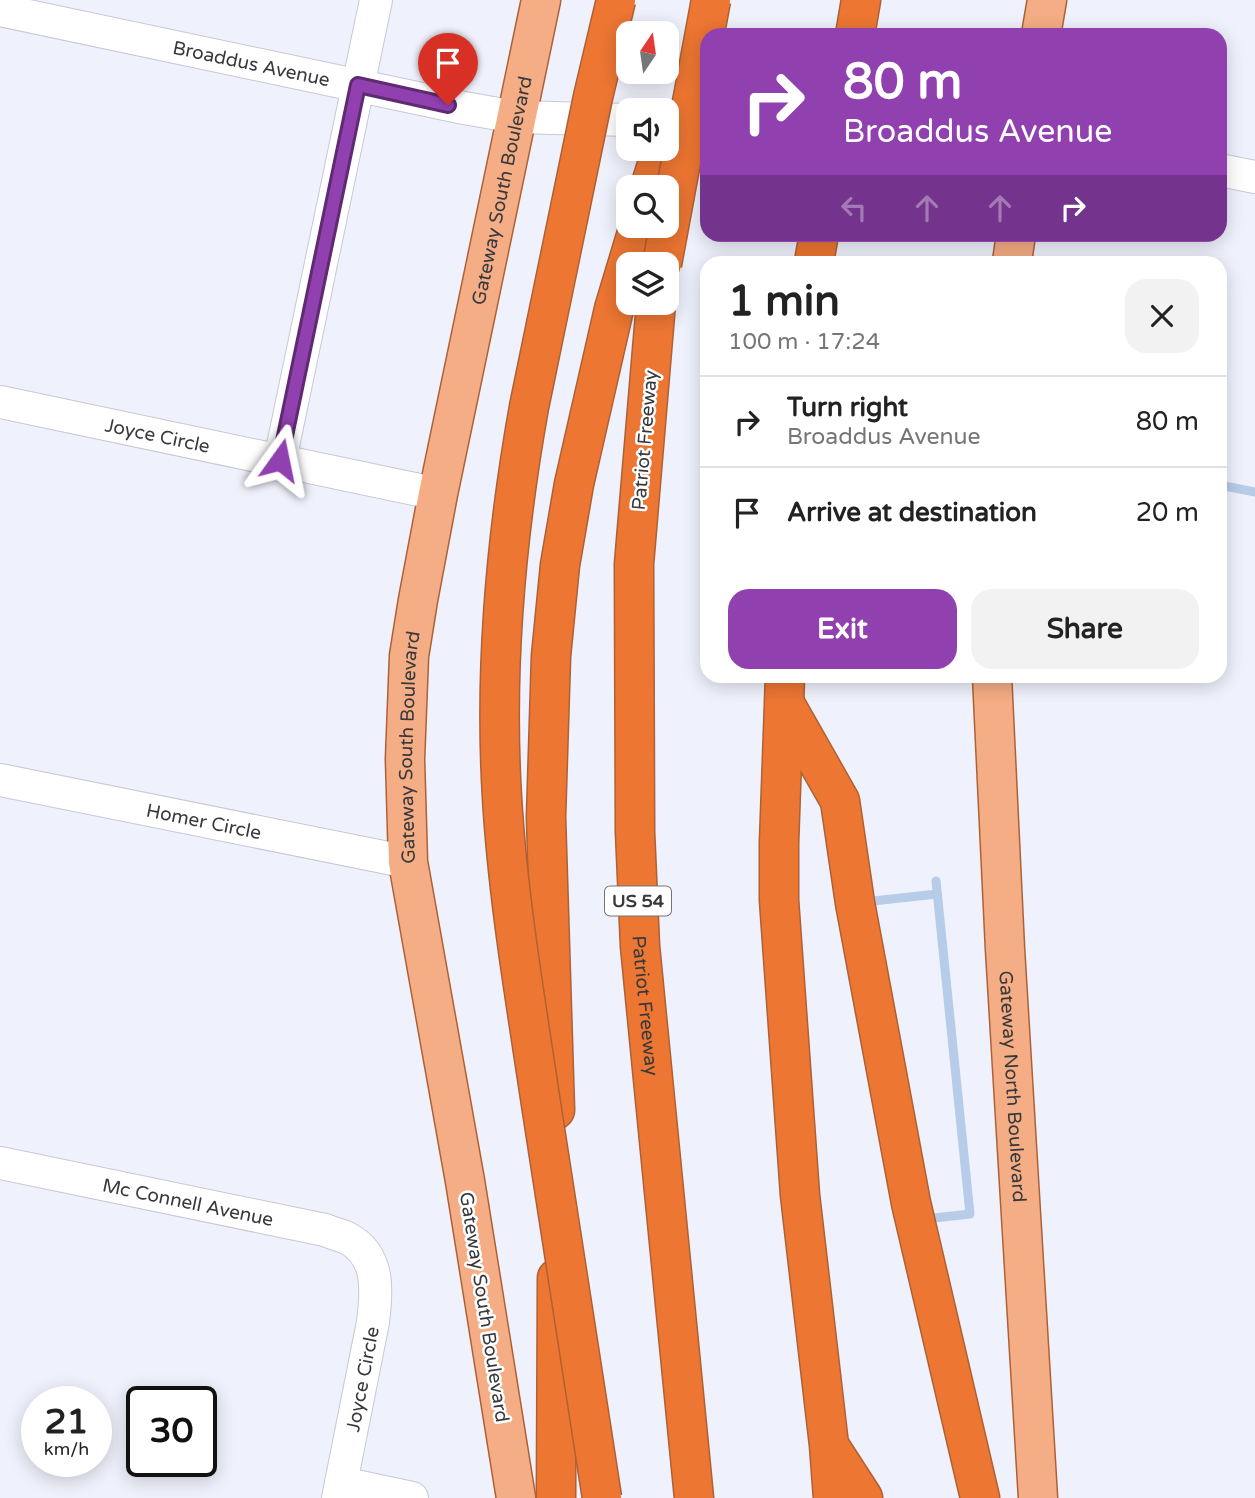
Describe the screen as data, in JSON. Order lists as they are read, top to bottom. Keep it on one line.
{"streets":{"highway":["Patriot Freeway","US 54"],"main road":["Gateway South Boulevard","Gateway North Boulevard"],"street":["Broaddus Avenue","Joyce Circle","Homer Circle","Mc Connell Avenue"]},"crossings":[["Broaddus Avenue","Gateway South Boulevard"],["Gateway South Boulevard","Joyce Circle"],["Gateway South Boulevard","Homer Circle"],["Joyce Circle","Mc Connell Avenue"]],"north":"top","page":{"turn":["80 m","Broaddus Avenue"],"heading":["1 min","100 m · 17:24"],"list":[{"name":"Turn right","note":"Broaddus Avenue","value":"80 m"},{"name":"Arrive at destination","value":"20 m"}],"buttons":["Exit","Share"],"speed":"21 km/h","limit":"30"}}
